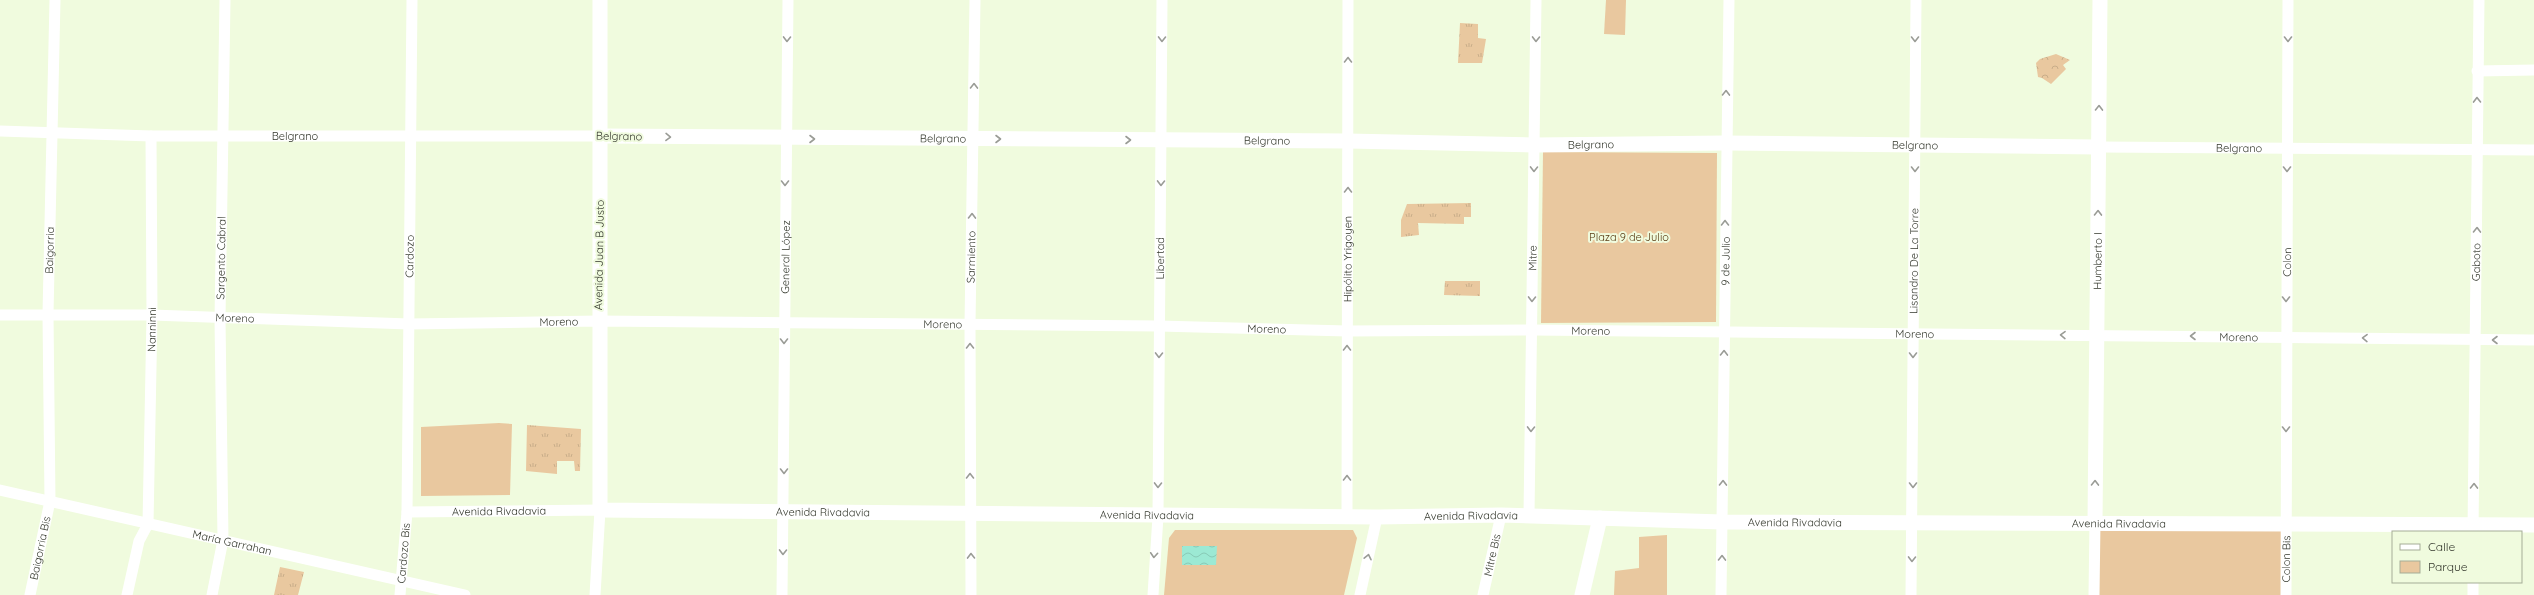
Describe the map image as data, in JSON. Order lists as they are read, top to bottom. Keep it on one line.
{"streets":{"main road":["Belgrano","Avenida Juan B Justo","Humberto I","Avenida Rivadavia"],"street":["Baigorria","Cardozo","General López","Sarmiento","Sargento Cabral","Libertad","Mitre","Hipólito Yrigoyen","9 de Julio","Lisandro De La Torre","Colon","Gaboto","Moreno","Nanninni","María Garrahan","Baigorria Bis","Cardozo Bis","Mitre Bis","Colon Bis"]},"crossings":[["Belgrano","Baigorria"],["Belgrano","Avenida Juan B Justo"],["Belgrano","Cardozo"],["Belgrano","General López"],["Belgrano","Sarmiento"],["Belgrano","Sargento Cabral"],["Belgrano","Libertad"],["Belgrano","Mitre"],["Belgrano","Hipólito Yrigoyen"],["Belgrano","9 de Julio"],["Belgrano","Lisandro De La Torre"],["Belgrano","Humberto I"],["Belgrano","Colon"],["Belgrano","Gaboto"],["Belgrano","Nanninni"],["Baigorria","Moreno"],["Baigorria","María Garrahan"],["Baigorria","Baigorria Bis"],["Avenida Juan B Justo","Moreno"],["Avenida Juan B Justo","Avenida Rivadavia"],["Cardozo","Moreno"],["Cardozo","Avenida Rivadavia"],["Cardozo","Cardozo Bis"],["General López","Moreno"],["General López","Avenida Rivadavia"],["Sarmiento","Moreno"],["Sarmiento","Avenida Rivadavia"],["Sargento Cabral","Moreno"],["Sargento Cabral","María Garrahan"],["Libertad","Moreno"],["Libertad","Avenida Rivadavia"],["Mitre","Moreno"],["Mitre","Avenida Rivadavia"],["Hipólito Yrigoyen","Moreno"],["Hipólito Yrigoyen","Avenida Rivadavia"],["9 de Julio","Moreno"],["9 de Julio","Avenida Rivadavia"],["Lisandro De La Torre","Moreno"],["Lisandro De La Torre","Avenida Rivadavia"],["Humberto I","Moreno"],["Humberto I","Avenida Rivadavia"],["Colon","Moreno"],["Colon","Avenida Rivadavia"],["Colon","Colon Bis"],["Gaboto","Moreno"],["Gaboto","Avenida Rivadavia"],["Moreno","Nanninni"],["Nanninni","María Garrahan"],["Avenida Rivadavia","Cardozo Bis"],["Avenida Rivadavia","Mitre Bis"],["Avenida Rivadavia","Colon Bis"],["María Garrahan","Baigorria Bis"],["María Garrahan","Cardozo Bis"]],"one_way":["General López","Sarmiento","Libertad","Mitre","Hipólito Yrigoyen","9 de Julio","Lisandro De La Torre","Humberto I","Colon","Gaboto"],"parks":["Plaza 9 de Julio"],"legend":["Calle","Parque"]}
